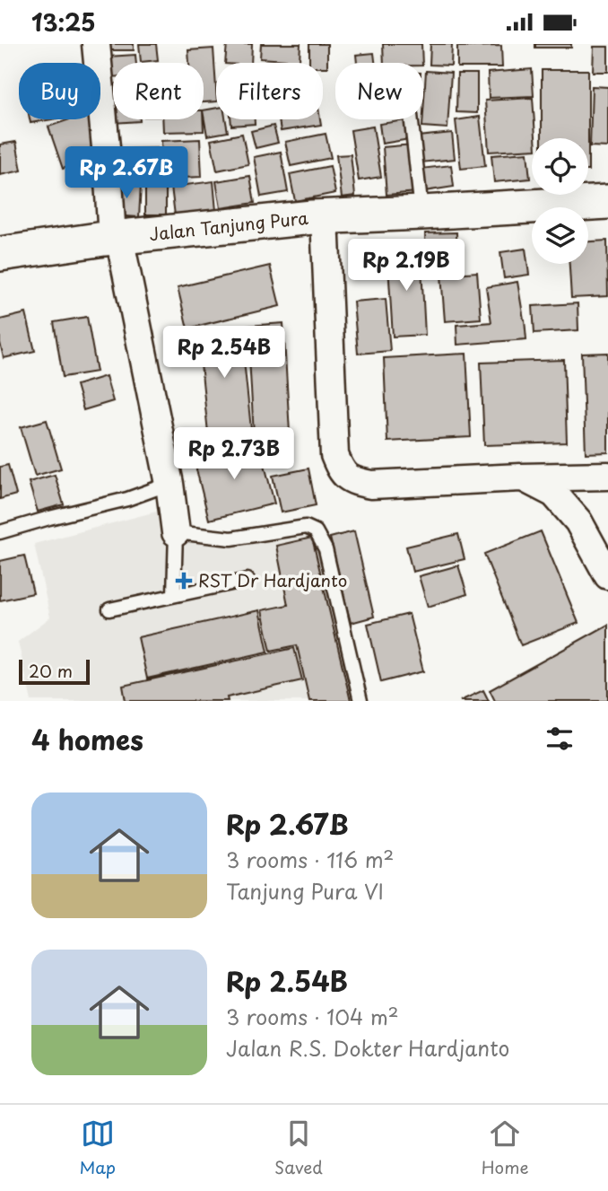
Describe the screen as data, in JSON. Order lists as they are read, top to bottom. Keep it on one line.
{"streets":{"street":["Jalan Tanjung Pura"]},"places":{"health":["RST Dr Hardjanto"]},"scale_bar":"20 m","page":{"status":"13:25","chip":["Buy","Rent","Filters","New"],"price":["Rp 2.67B","Rp 2.19B","Rp 2.54B","Rp 2.73B"],"scale":"20 m","heading":"4 homes","list":[{"name":"Rp 2.67B","note":"3 rooms · 116 m² · Tanjung Pura VI"},{"name":"Rp 2.54B","note":"3 rooms · 104 m² · Jalan R.S. Dokter Hardjanto"}],"tabs":["Map","Saved","Home"]}}
